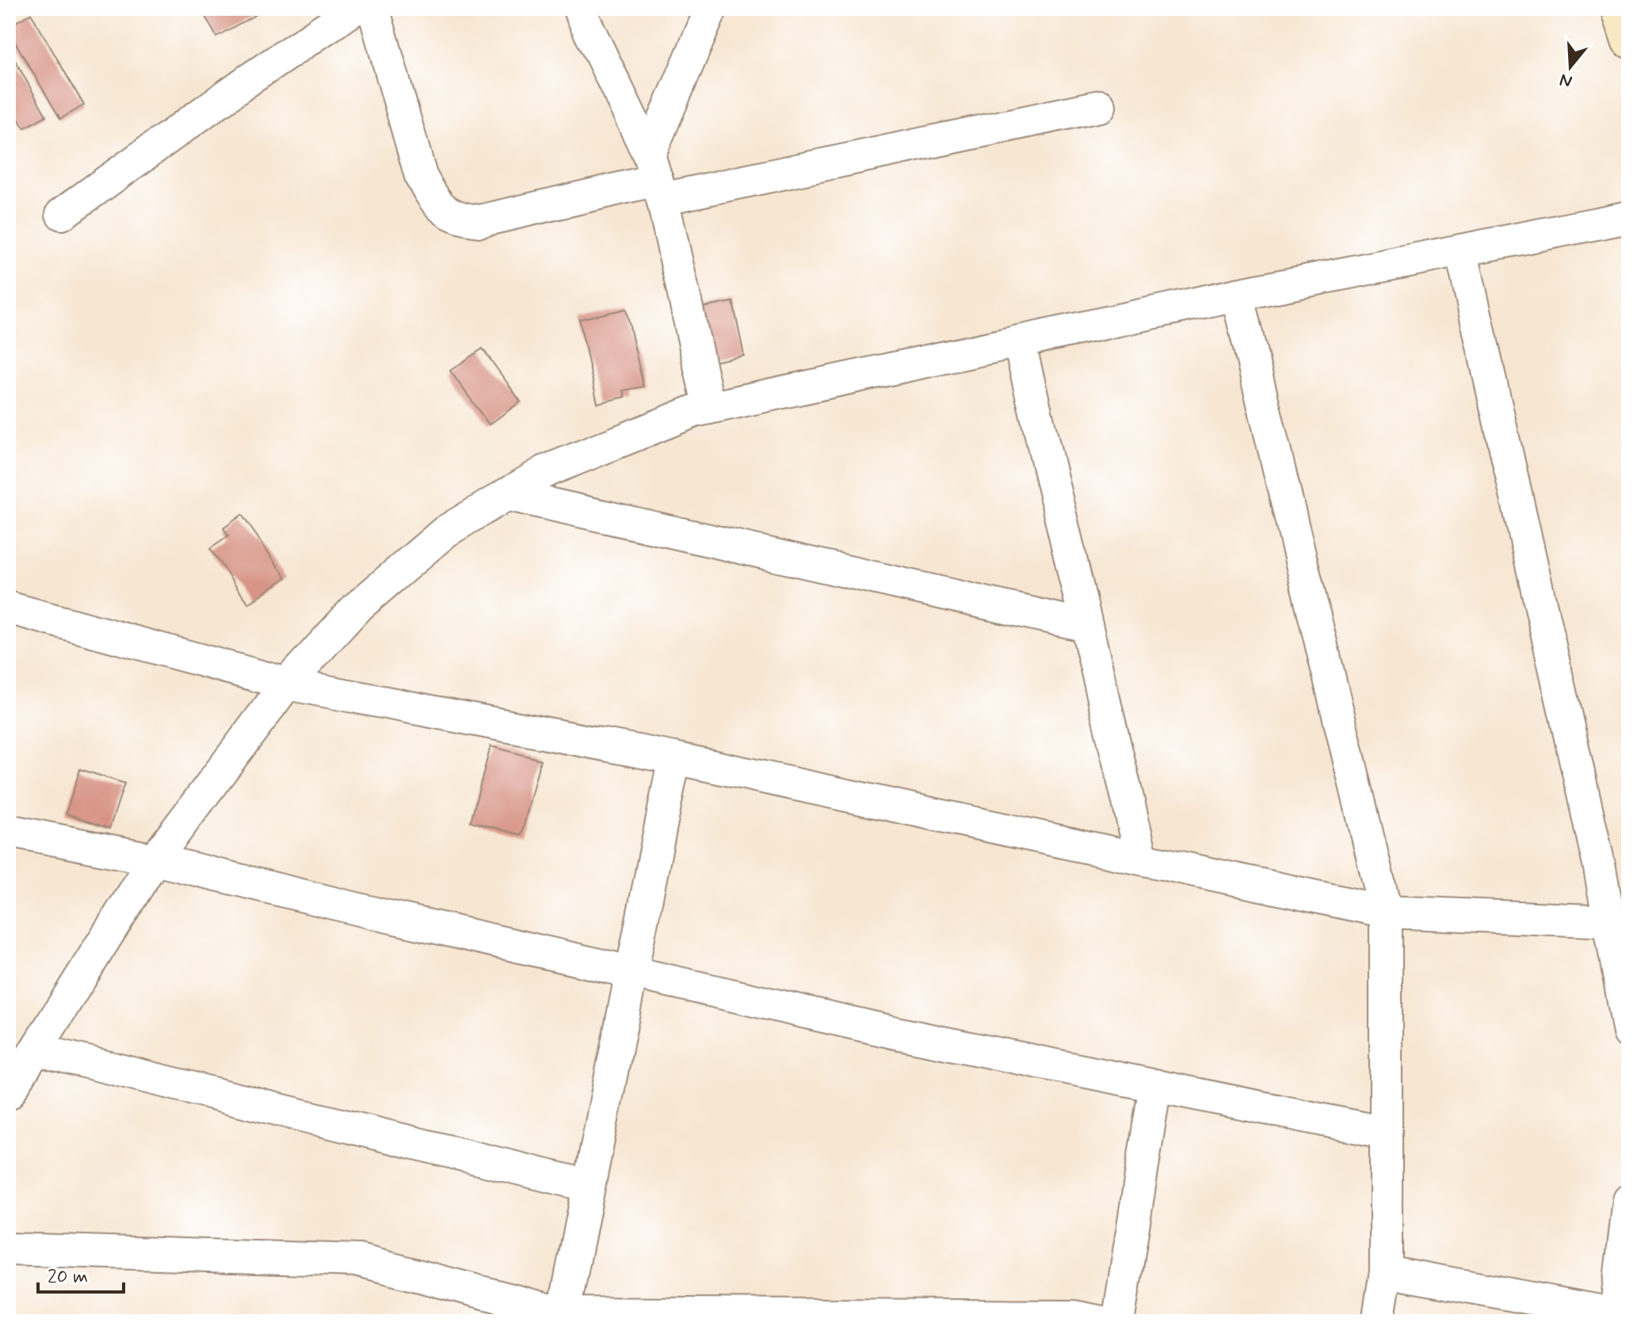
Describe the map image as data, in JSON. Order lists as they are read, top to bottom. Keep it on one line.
{"scale_bar":"20 m","north":"bottom"}
